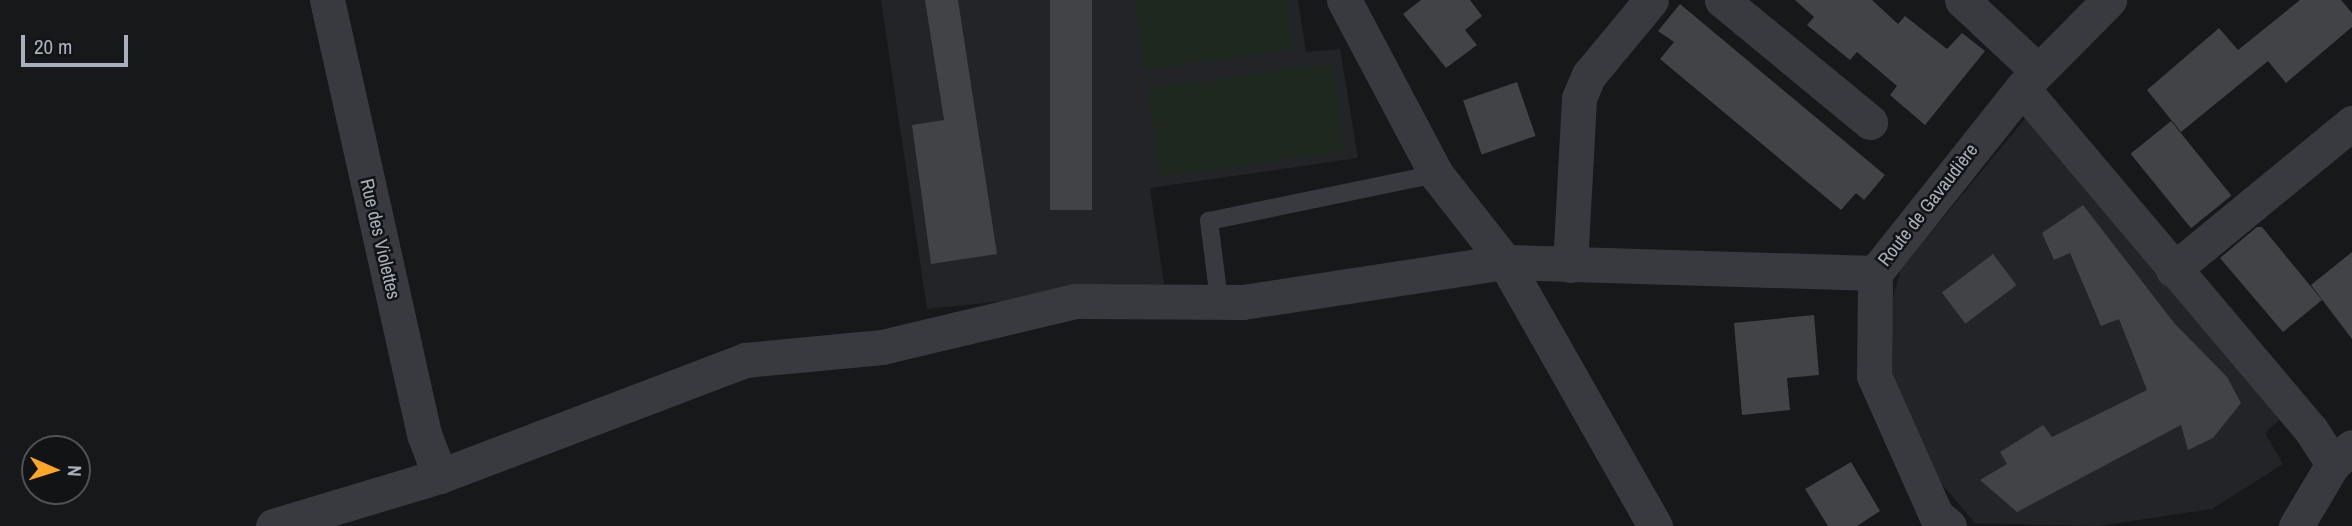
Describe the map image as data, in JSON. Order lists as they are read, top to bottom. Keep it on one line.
{"streets":{"street":["Route de Gavaudière","Rue des Violettes"]},"scale_bar":"20 m","north":"right"}
